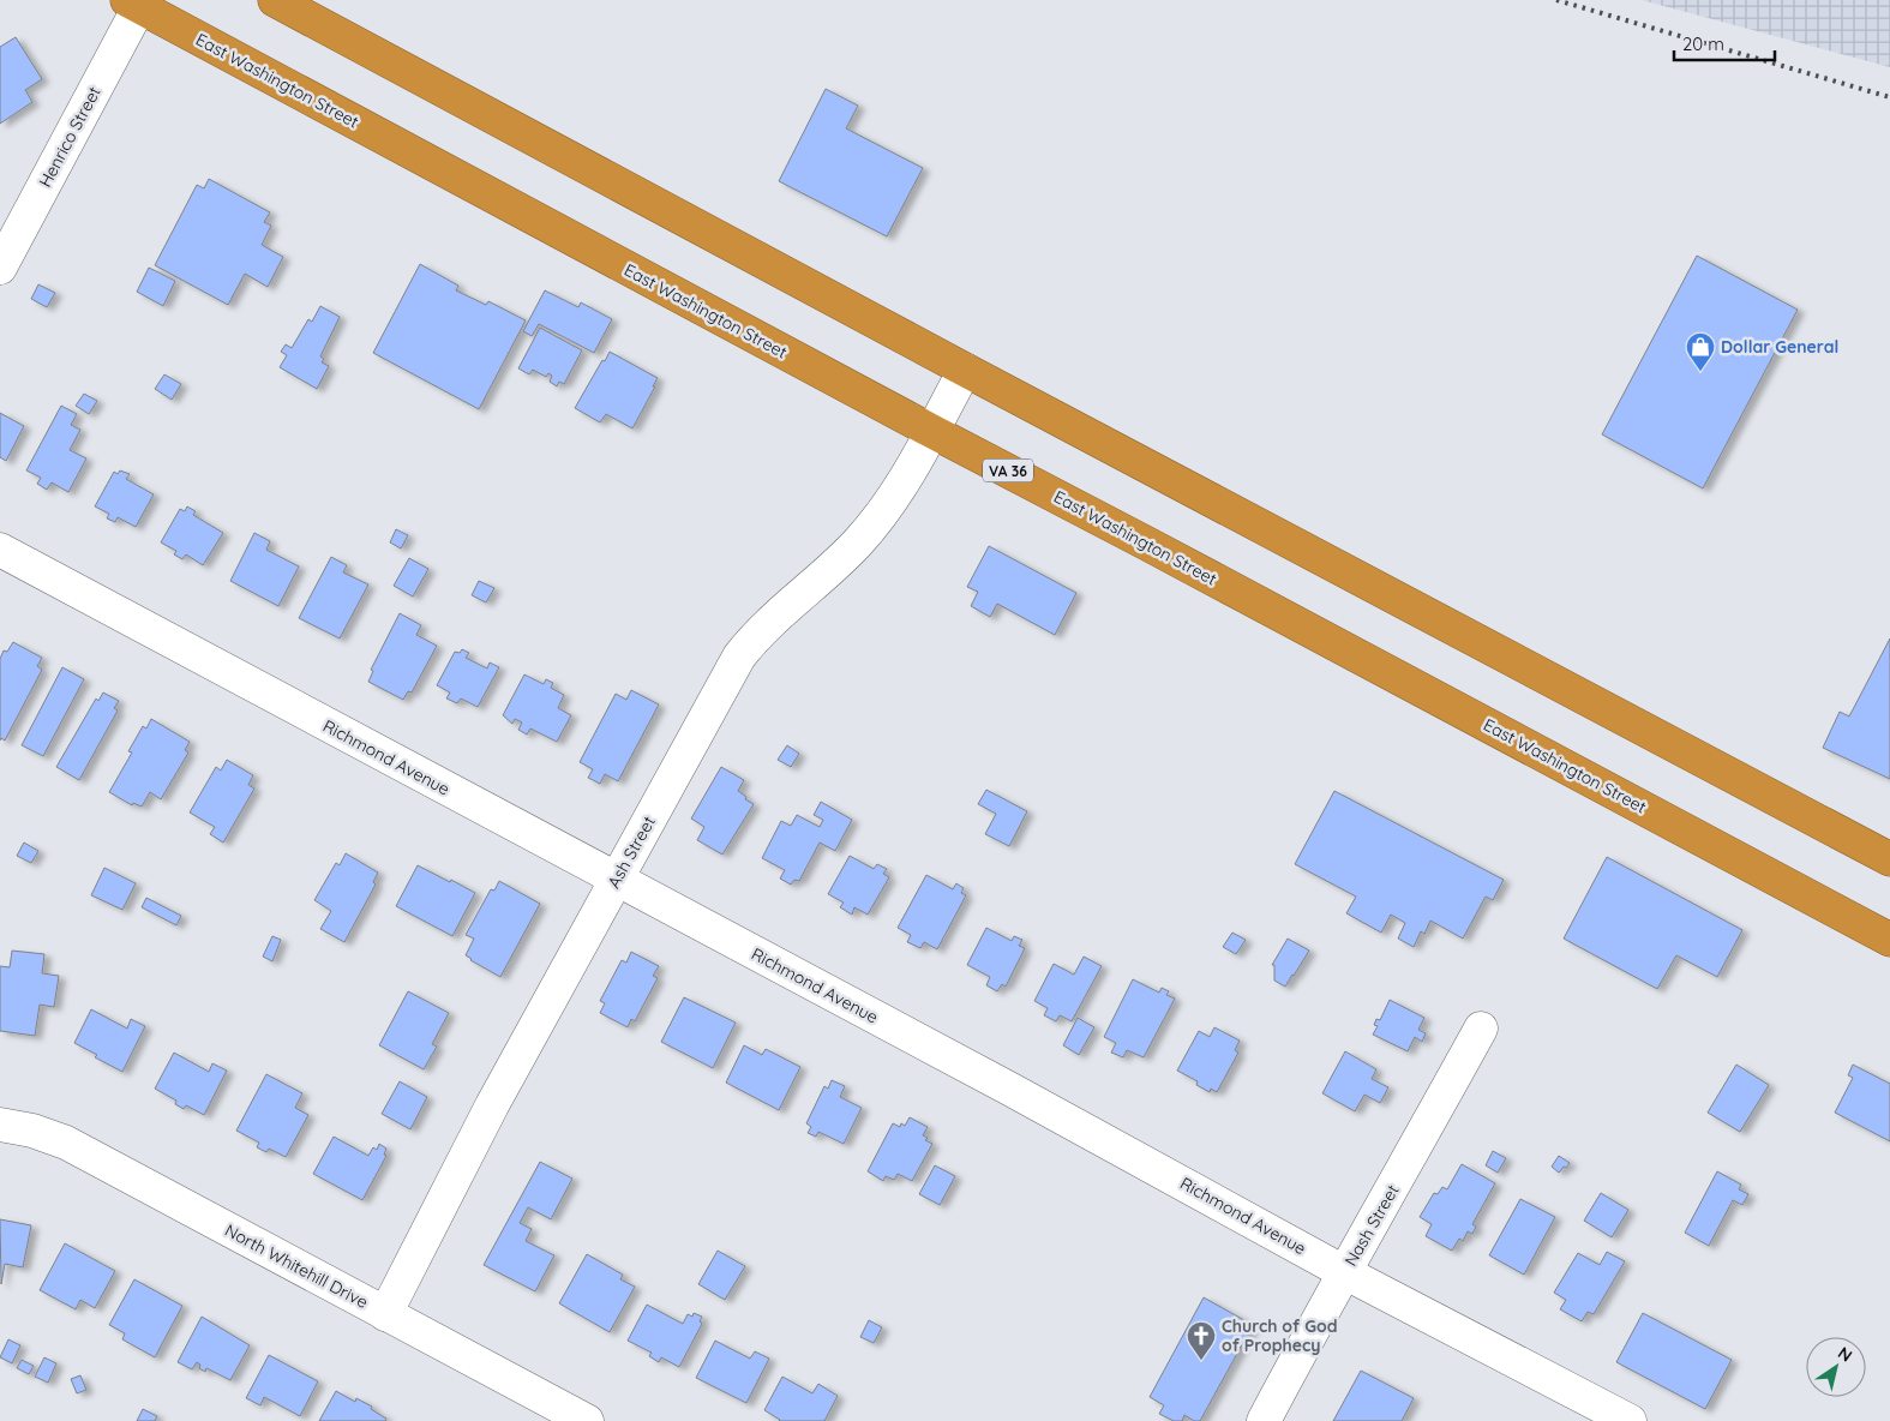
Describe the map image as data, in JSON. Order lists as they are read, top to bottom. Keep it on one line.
{"streets":{"highway":["East Washington Street","VA 36"],"street":["Henrico Street","Richmond Avenue","Ash Street","Nash Street","North Whitehill Drive"]},"crossings":[["East Washington Street","Henrico Street"],["East Washington Street","Ash Street"],["Richmond Avenue","Ash Street"],["Richmond Avenue","Nash Street"],["Ash Street","North Whitehill Drive"]],"places":{"shop":["Dollar General"],"church":["Church of God of Prophecy"]},"scale_bar":"20 m","north":"top right"}
